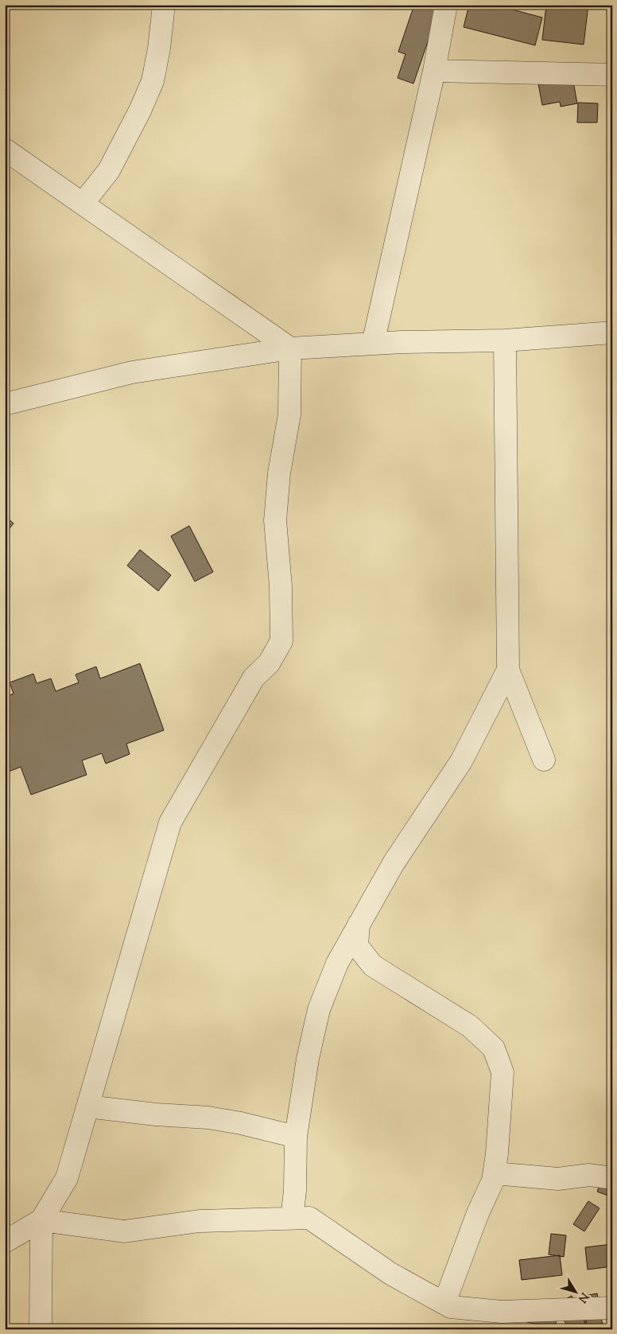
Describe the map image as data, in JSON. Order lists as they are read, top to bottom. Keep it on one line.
{"north":"bottom right"}
